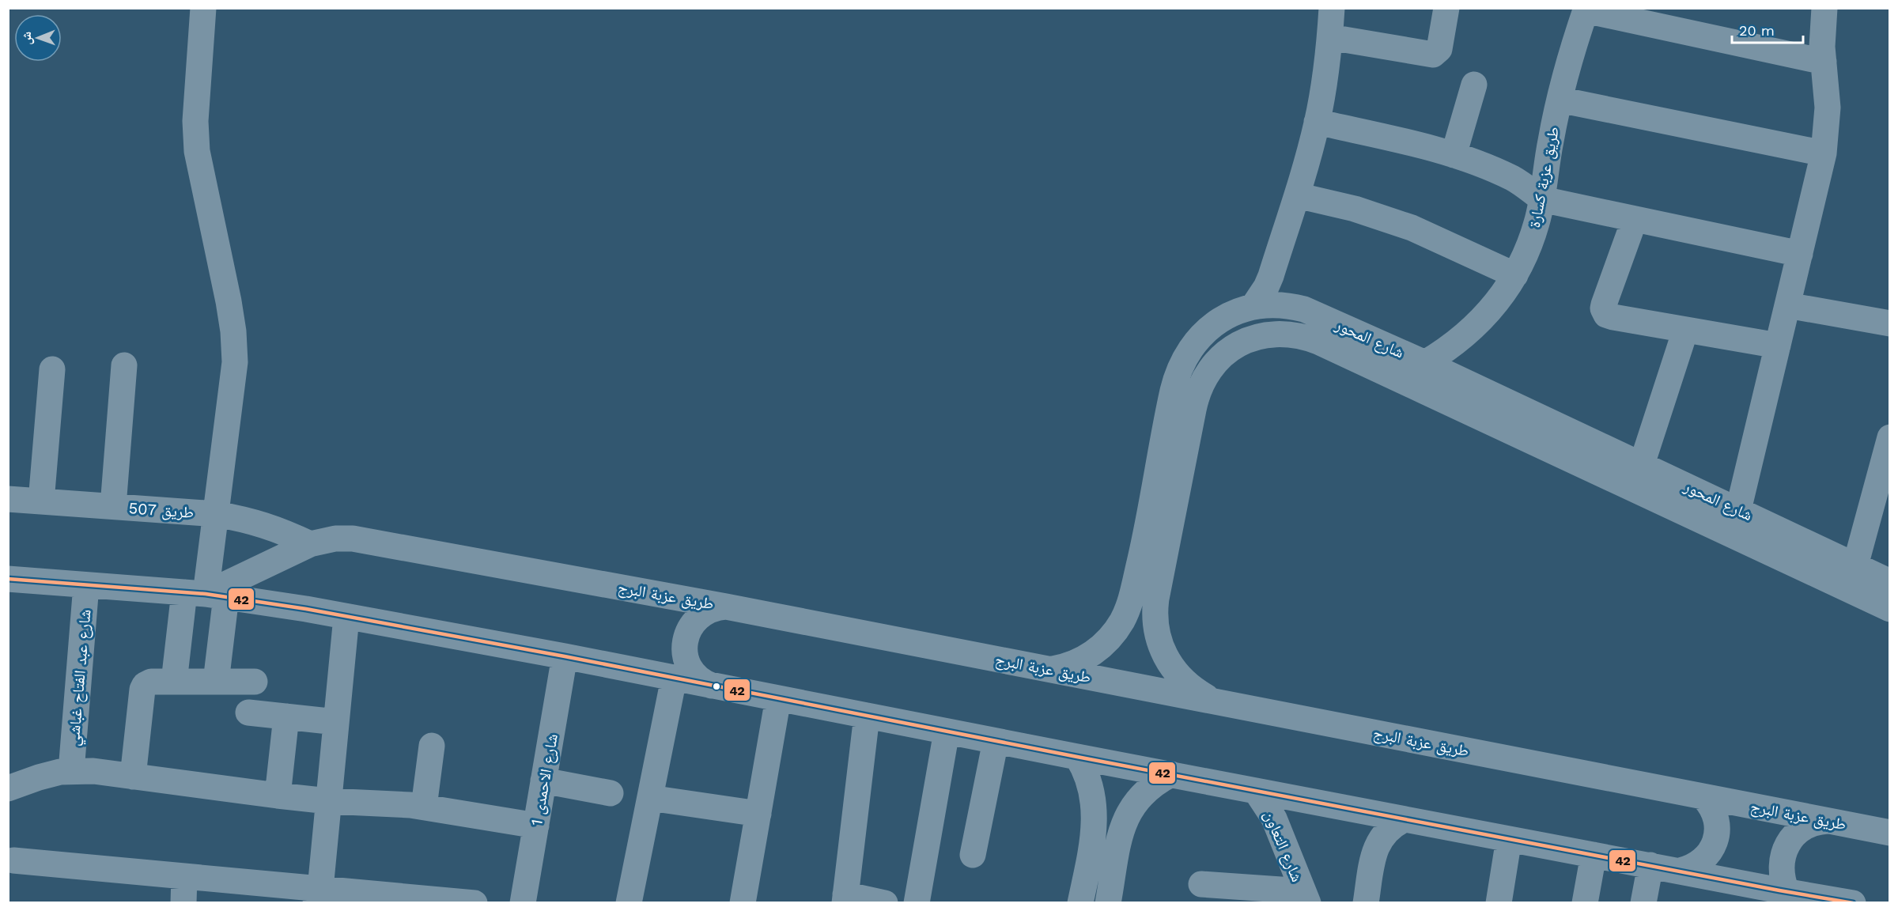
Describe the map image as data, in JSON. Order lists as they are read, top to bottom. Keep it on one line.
{"streets":{"street":["طريق عزبة كسارة","شارع المحور","طريق 507","طريق عزبة البرج","شارع عبد الفتاح غباشي","شارع الاحمدى 1","شارع التعاون"]},"crossings":[["طريق عزبة كسارة","شارع المحور"],["شارع المحور","طريق عزبة البرج"],["طريق 507","طريق عزبة البرج"],["طريق عزبة البرج","شارع عبد الفتاح غباشي"],["طريق عزبة البرج","شارع الاحمدى 1"],["طريق عزبة البرج","شارع التعاون"]],"lines":["transit line 42"],"scale_bar":"20 m","north":"left"}
